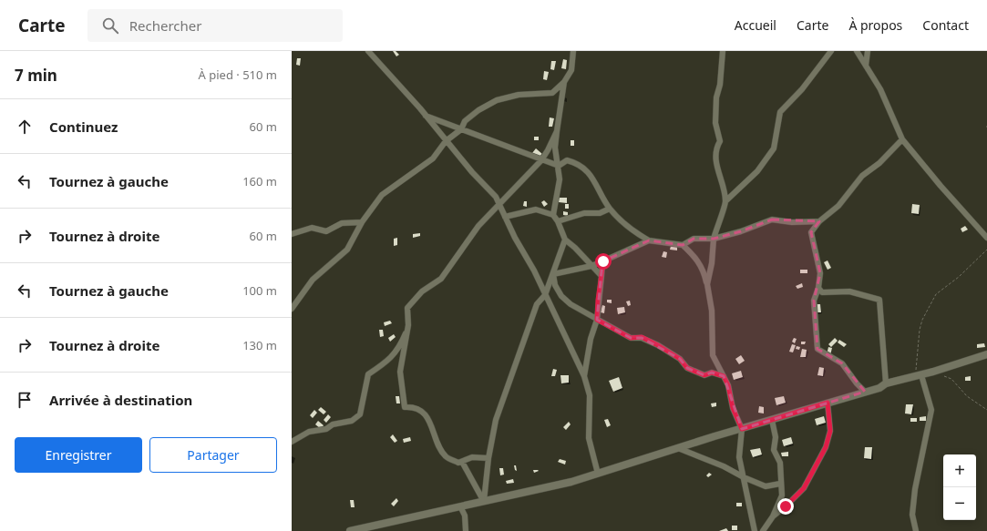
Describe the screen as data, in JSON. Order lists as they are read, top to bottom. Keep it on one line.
{"page":{"header":"Carte","search":"Rechercher","nav":["Accueil","Carte","À propos","Contact"],"heading":["7 min","À pied · 510 m"],"list":[["Continuez","60 m"],["Tournez à gauche","160 m"],["Tournez à droite","60 m"],["Tournez à gauche","100 m"],["Tournez à droite","130 m"],"Arrivée à destination"],"buttons":["Enregistrer","Partager"],"map_buttons":["+","−"]}}
